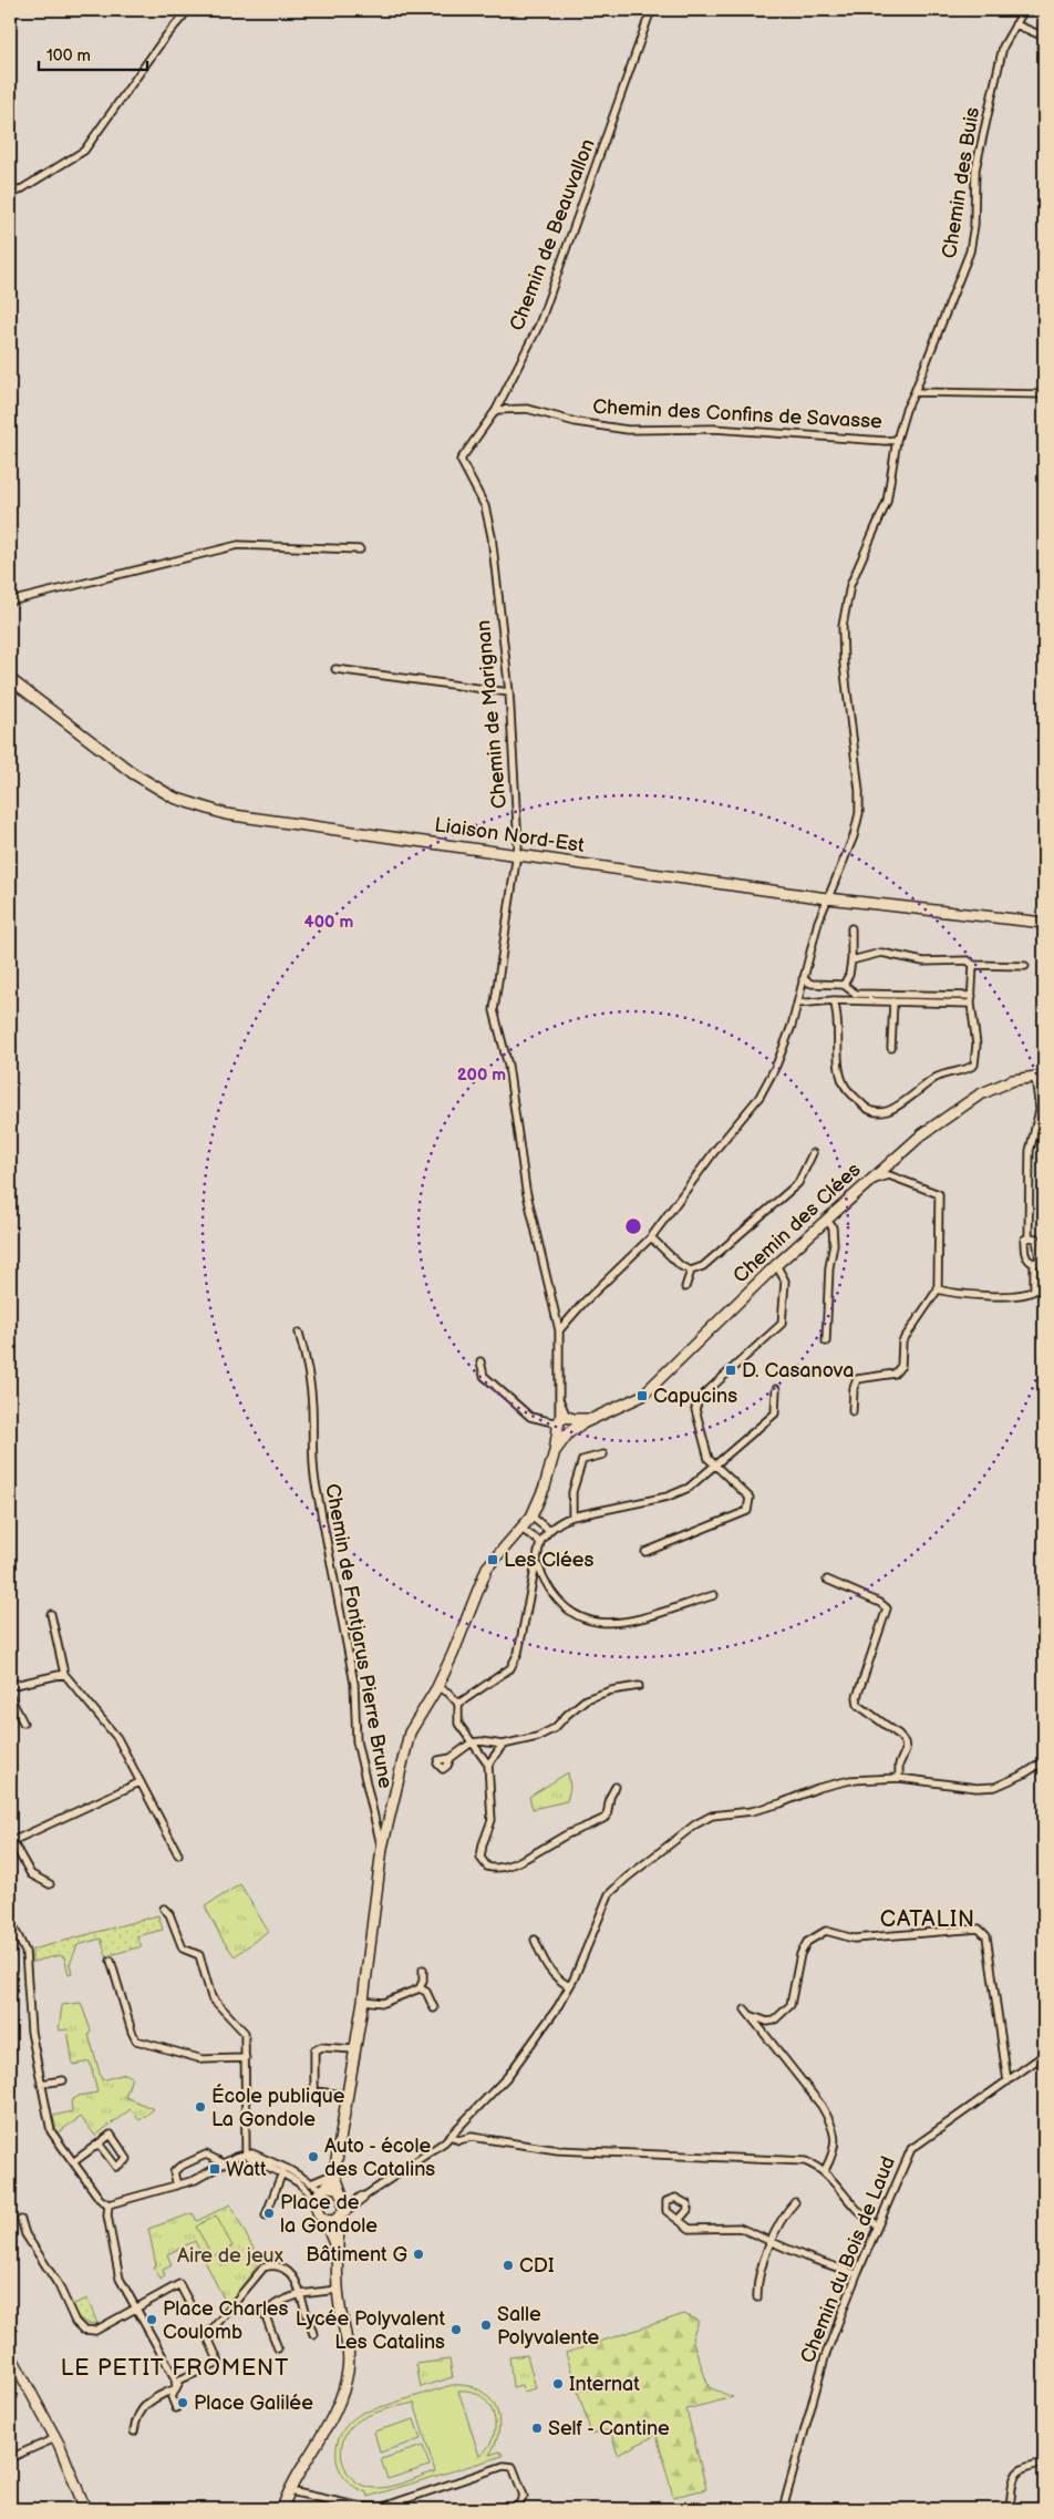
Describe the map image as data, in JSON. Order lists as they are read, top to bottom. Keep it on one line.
{"streets":{"street":["Chemin des Buis","Chemin de Beauvallon","Chemin des Confins de Savasse","Chemin de Marignan","Liaison Nord-Est","Chemin des Clées","Chemin de Fontjarus Pierre Brune","Chemin du Bois de Laud"]},"crossings":[["Chemin des Buis","Chemin des Confins de Savasse"],["Chemin de Beauvallon","Chemin des Confins de Savasse"],["Chemin de Beauvallon","Chemin de Marignan"],["Chemin de Marignan","Liaison Nord-Est"],["Chemin de Marignan","Chemin des Clées"]],"districts":["CATALIN","LE PETIT FROMENT"],"parks":["Aire de jeux"],"places":{"transit":["D. Casanova","Capucins","Les Clées","Watt"],"other":["École publique La Gondole","Auto - école des Catalins","Place de la Gondole","Bâtiment G","CDI","Place Charles Coulomb","Salle Polyvalente","Lycée Polyvalent Les Catalins","Internat","Place Galilée","Self - Cantine"]},"scale_bar":"100 m","rings":["400 m","200 m"]}
